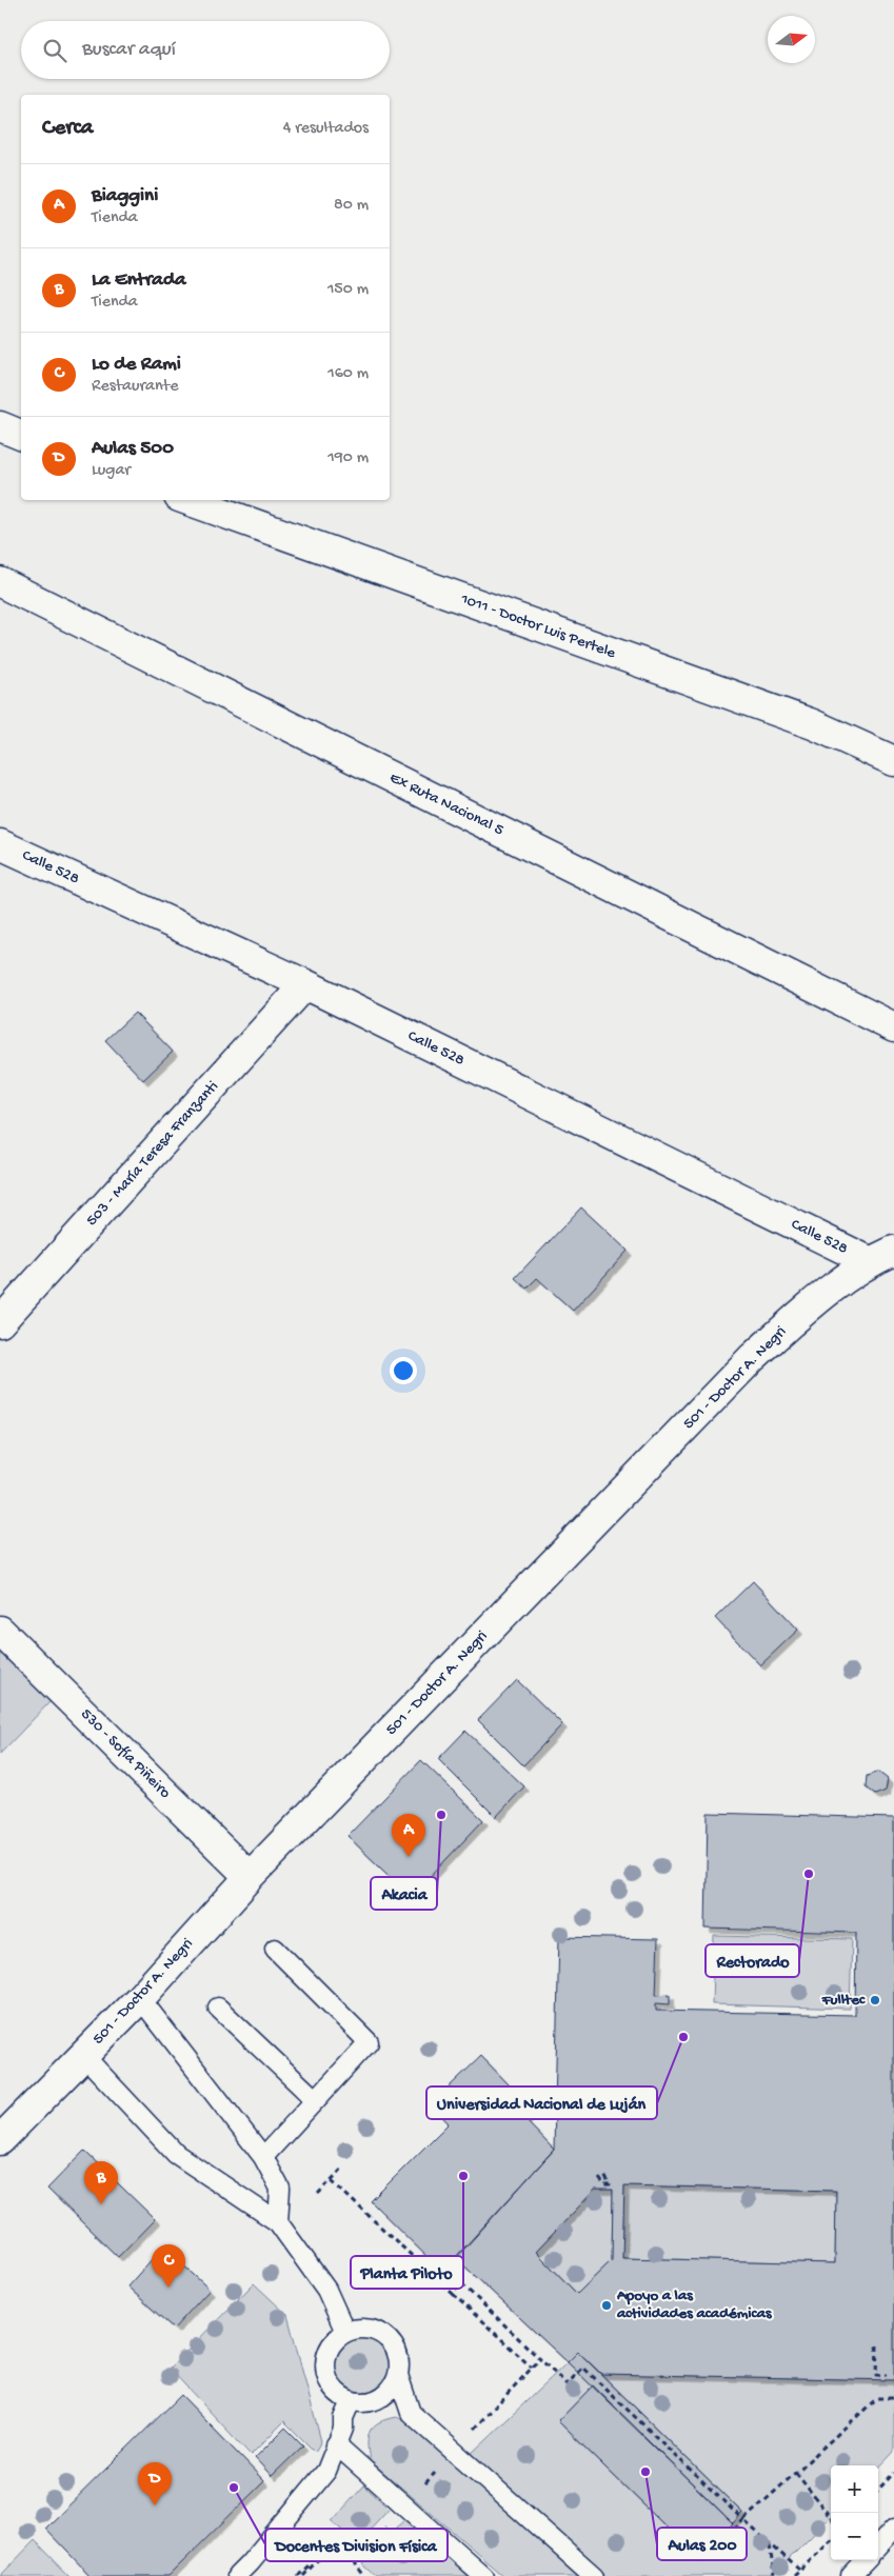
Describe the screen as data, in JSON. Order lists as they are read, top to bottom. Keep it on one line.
{"streets":{"street":["1011 - Doctor Luis Pertele","Ex Ruta Nacional 5","Calle 528","503 - María Teresa Franzanti","501 - Doctor A. Negri","530 - Sofía Piñeiro"]},"crossings":[["Calle 528","503 - María Teresa Franzanti"],["Calle 528","501 - Doctor A. Negri"],["501 - Doctor A. Negri","530 - Sofía Piñeiro"]],"places":["Akacia","Rectorado","Fulltec","Universidad Nacional de Luján","Planta Piloto","Apoyo a las actividades académicas","Aulas 200","Docentes Division Física"],"north":"right","page":{"search":"Buscar aquí","heading":["Cerca","4 resultados"],"list":[{"mark":"A","name":"Biaggini","note":"Tienda","value":"80 m"},{"mark":"B","name":"La Entrada","note":"Tienda","value":"150 m"},{"mark":"C","name":"Lo de Rami","note":"Restaurante","value":"160 m"},{"mark":"D","name":"Aulas 500","note":"Lugar","value":"190 m"}],"pins":["A","B","C","D"],"map_buttons":["+","−"]}}
